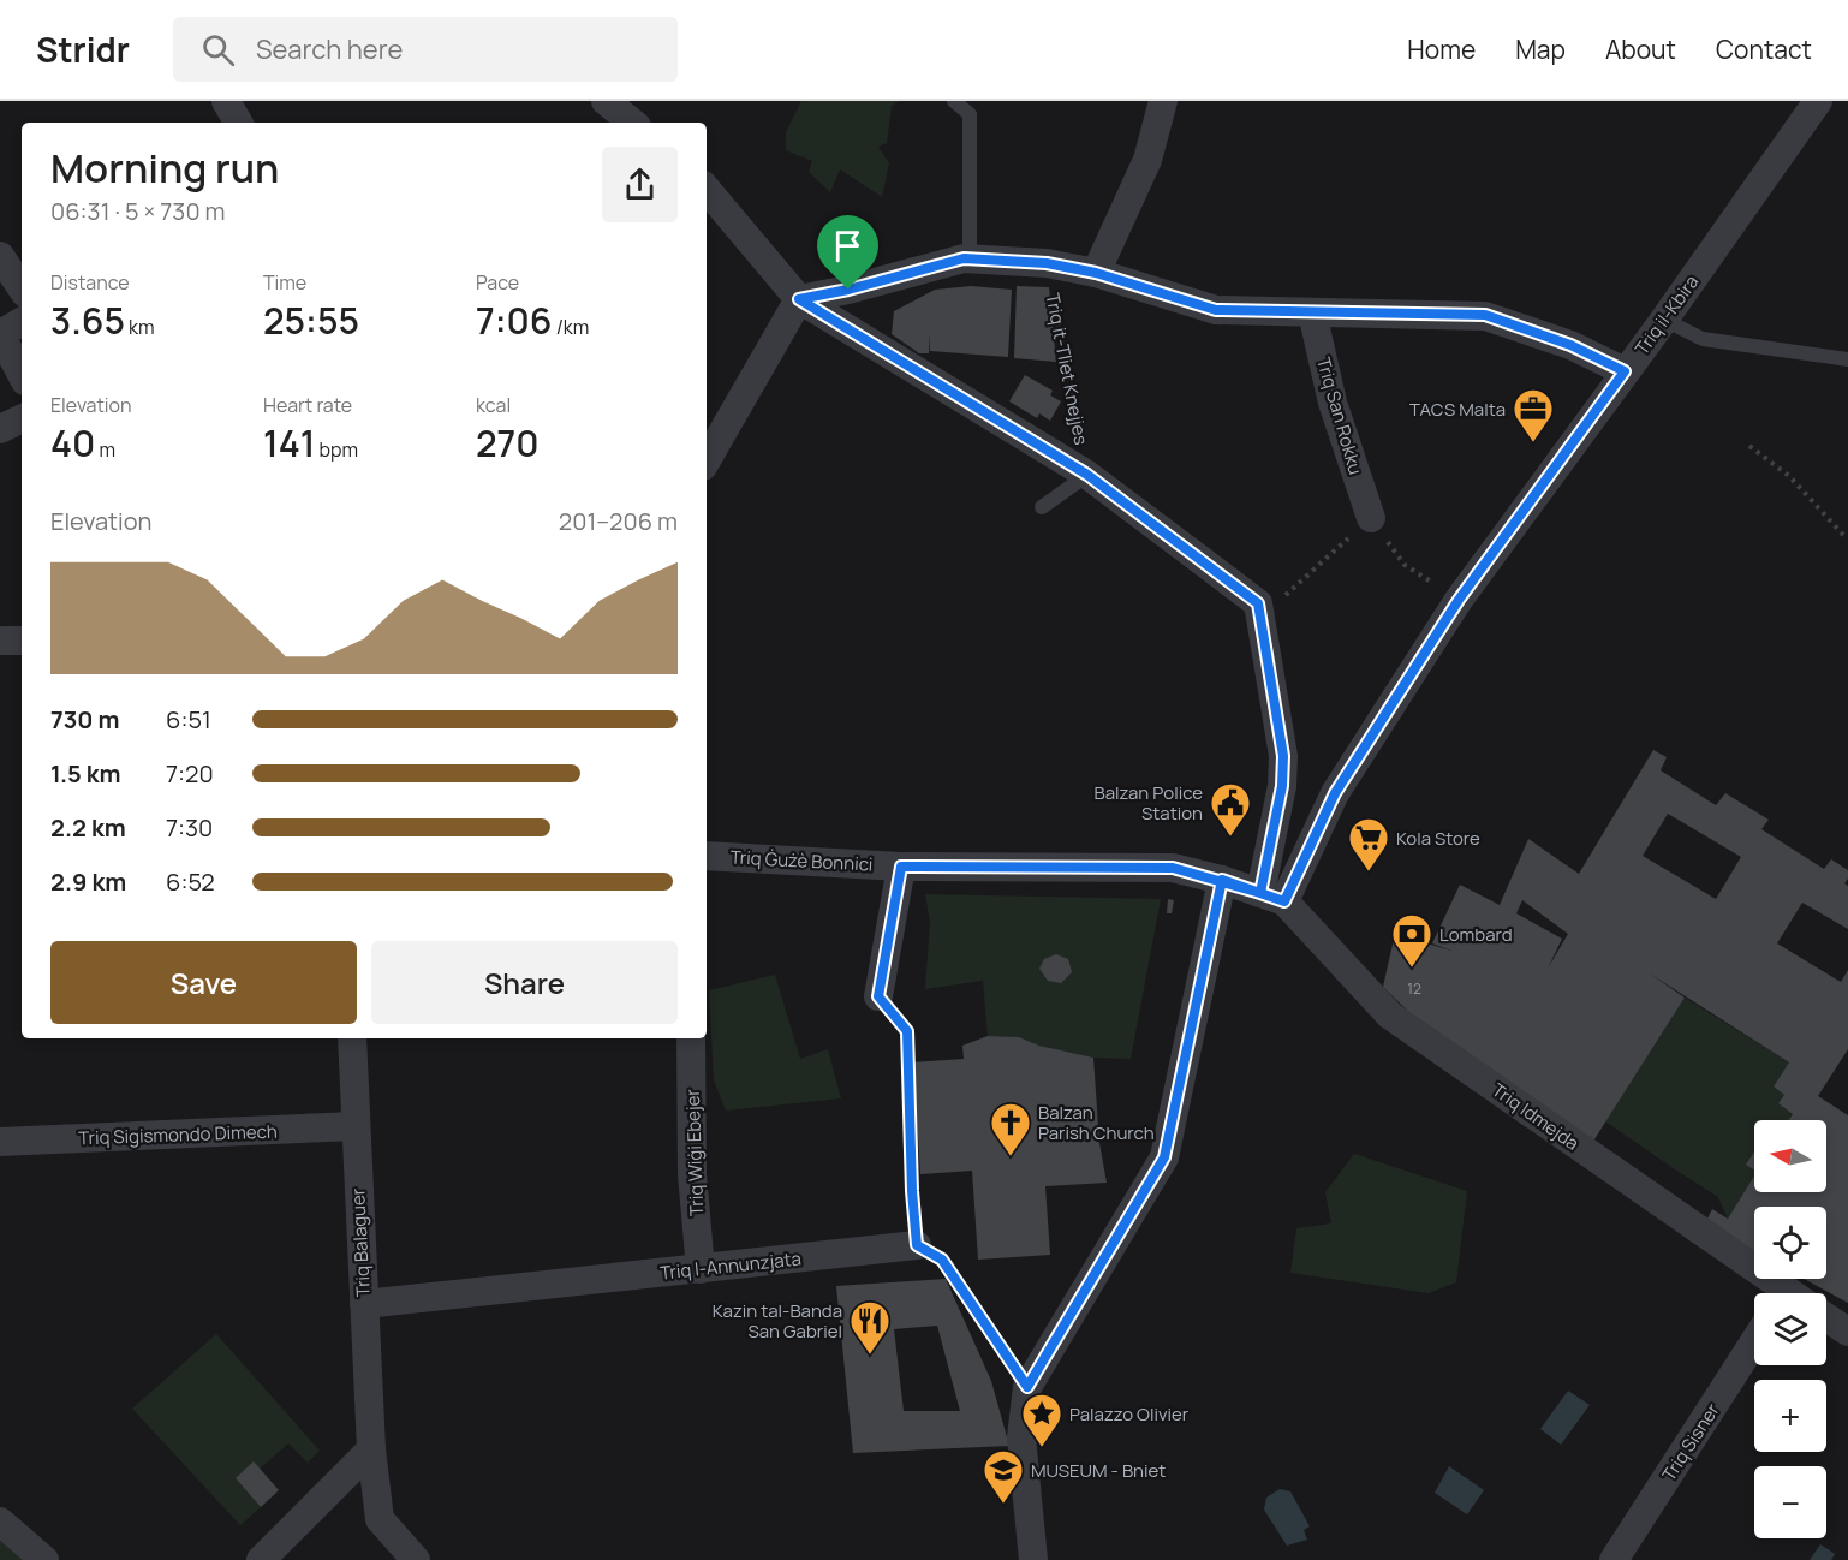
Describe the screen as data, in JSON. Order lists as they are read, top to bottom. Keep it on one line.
{"streets":{"street":["Triq il-Kbira","Triq it-Tliet Knejjes","Triq San Rokku","Triq Ġużè Bonnici","Triq Idmejda","Triq Sigismondo Dimech","Triq Wiġi Ebejer","Triq Balaguer","Triq l-Annunzjata","Triq Sisner"]},"crossings":[["Triq il-Kbira","Triq Ġużè Bonnici"],["Triq il-Kbira","Triq Idmejda"],["Triq Ġużè Bonnici","Triq Idmejda"],["Triq Sigismondo Dimech","Triq Balaguer"],["Triq Wiġi Ebejer","Triq l-Annunzjata"],["Triq Balaguer","Triq l-Annunzjata"]],"places":{"office":["TACS Malta"],"public building":["Balzan Police Station"],"supermarket":["Kola Store"],"bank":["Lombard"],"church":["Balzan Parish Church"],"restaurant":["Kazin tal-Banda San Gabriel"],"place":["Palazzo Olivier"],"school or university":["MUSEUM - Bniet"]},"house_numbers":["12"],"north":"left","page":{"header":"Stridr","search":"Search here","nav":["Home","Map","About","Contact"],"heading":["Morning run","06:31 · 5 × 730 m"],"stats":[["Distance","3.65 km"],["Time","25:55"],["Pace","7:06 /km"],["Elevation","40 m"],["Heart rate","141 bpm"],["kcal","270"]],"chart":["Elevation","201–206 m"],"list":[{"name":"730 m","note":"6:51"},{"name":"1.5 km","note":"7:20"},{"name":"2.2 km","note":"7:30"},{"name":"2.9 km","note":"6:52"}],"buttons":["Save","Share"],"map_buttons":["+","−"]}}
